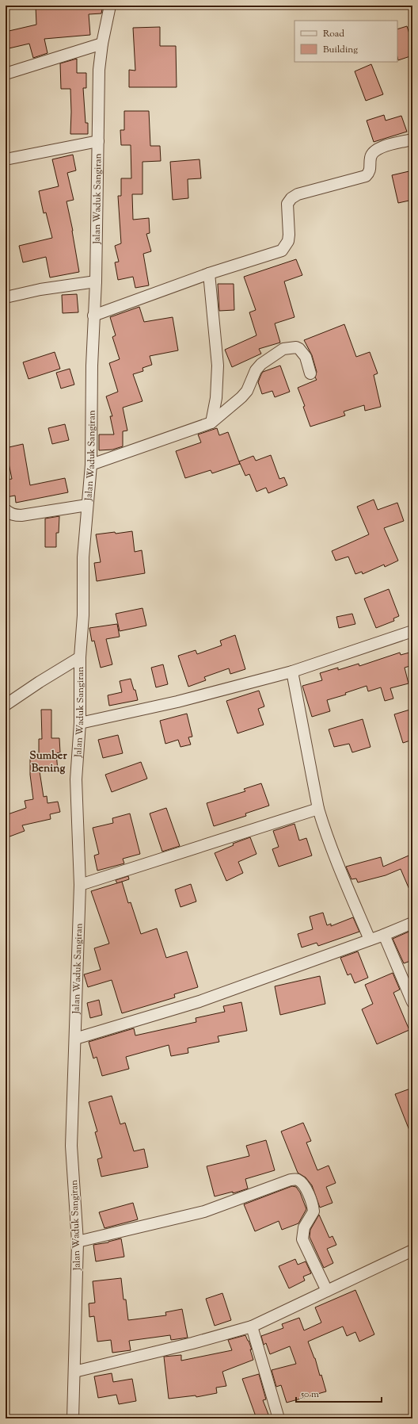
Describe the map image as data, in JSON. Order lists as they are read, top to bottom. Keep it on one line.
{"streets":{"street":["Jalan Waduk Sangiran"]},"districts":["Sumber Bening"],"legend":["Road","Building"],"scale_bar":"50 m"}
